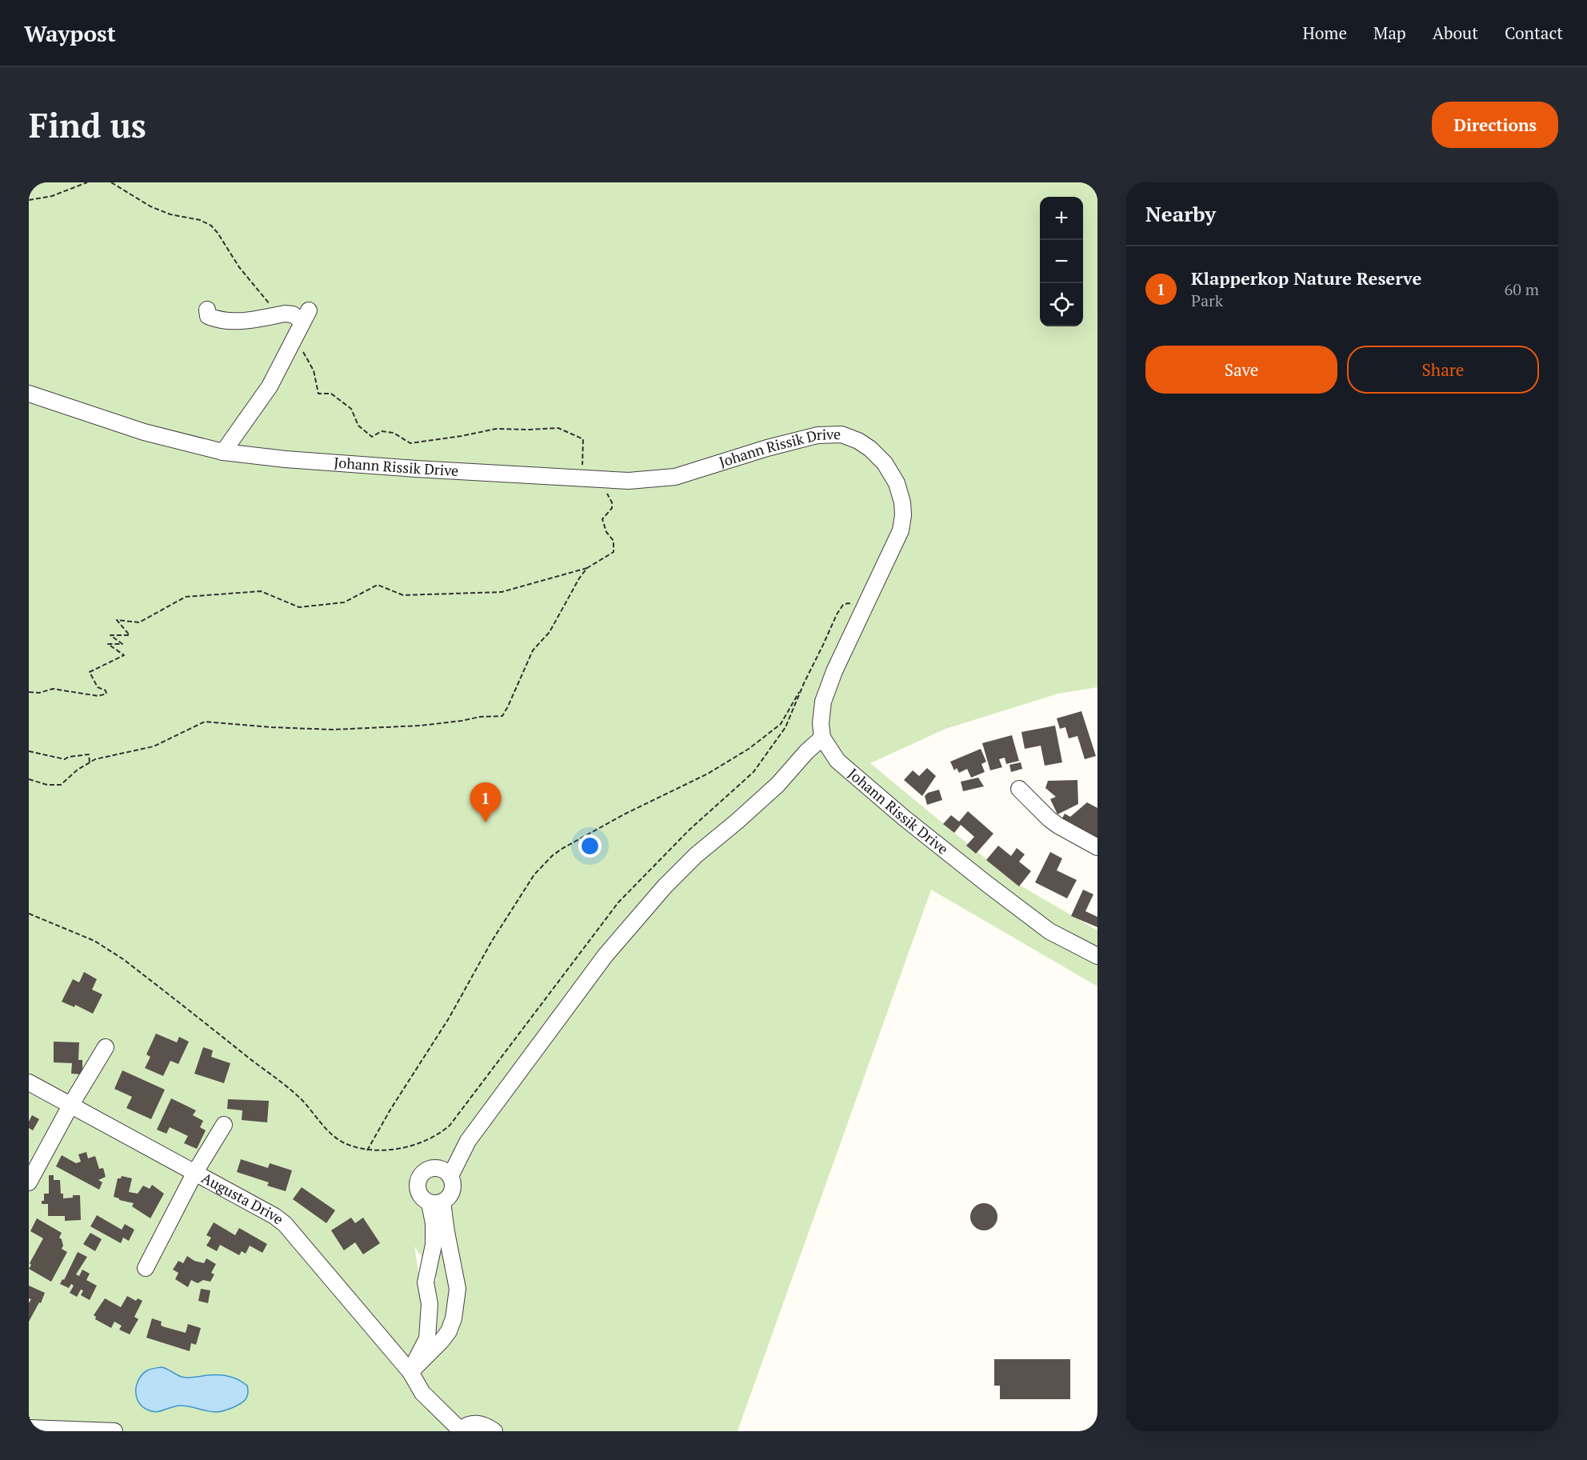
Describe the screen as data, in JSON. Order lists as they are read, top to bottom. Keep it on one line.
{"streets":{"street":["Johann Rissik Drive","Augusta Drive"]},"page":{"header":"Waypost","nav":["Home","Map","About","Contact"],"buttons":["Directions",["Save","Share"]],"title":"Find us","heading":"Nearby","map_buttons":["+","−"],"list":[{"mark":"1","name":"Klapperkop Nature Reserve","note":"Park","value":"60 m"}],"pins":"1"}}
